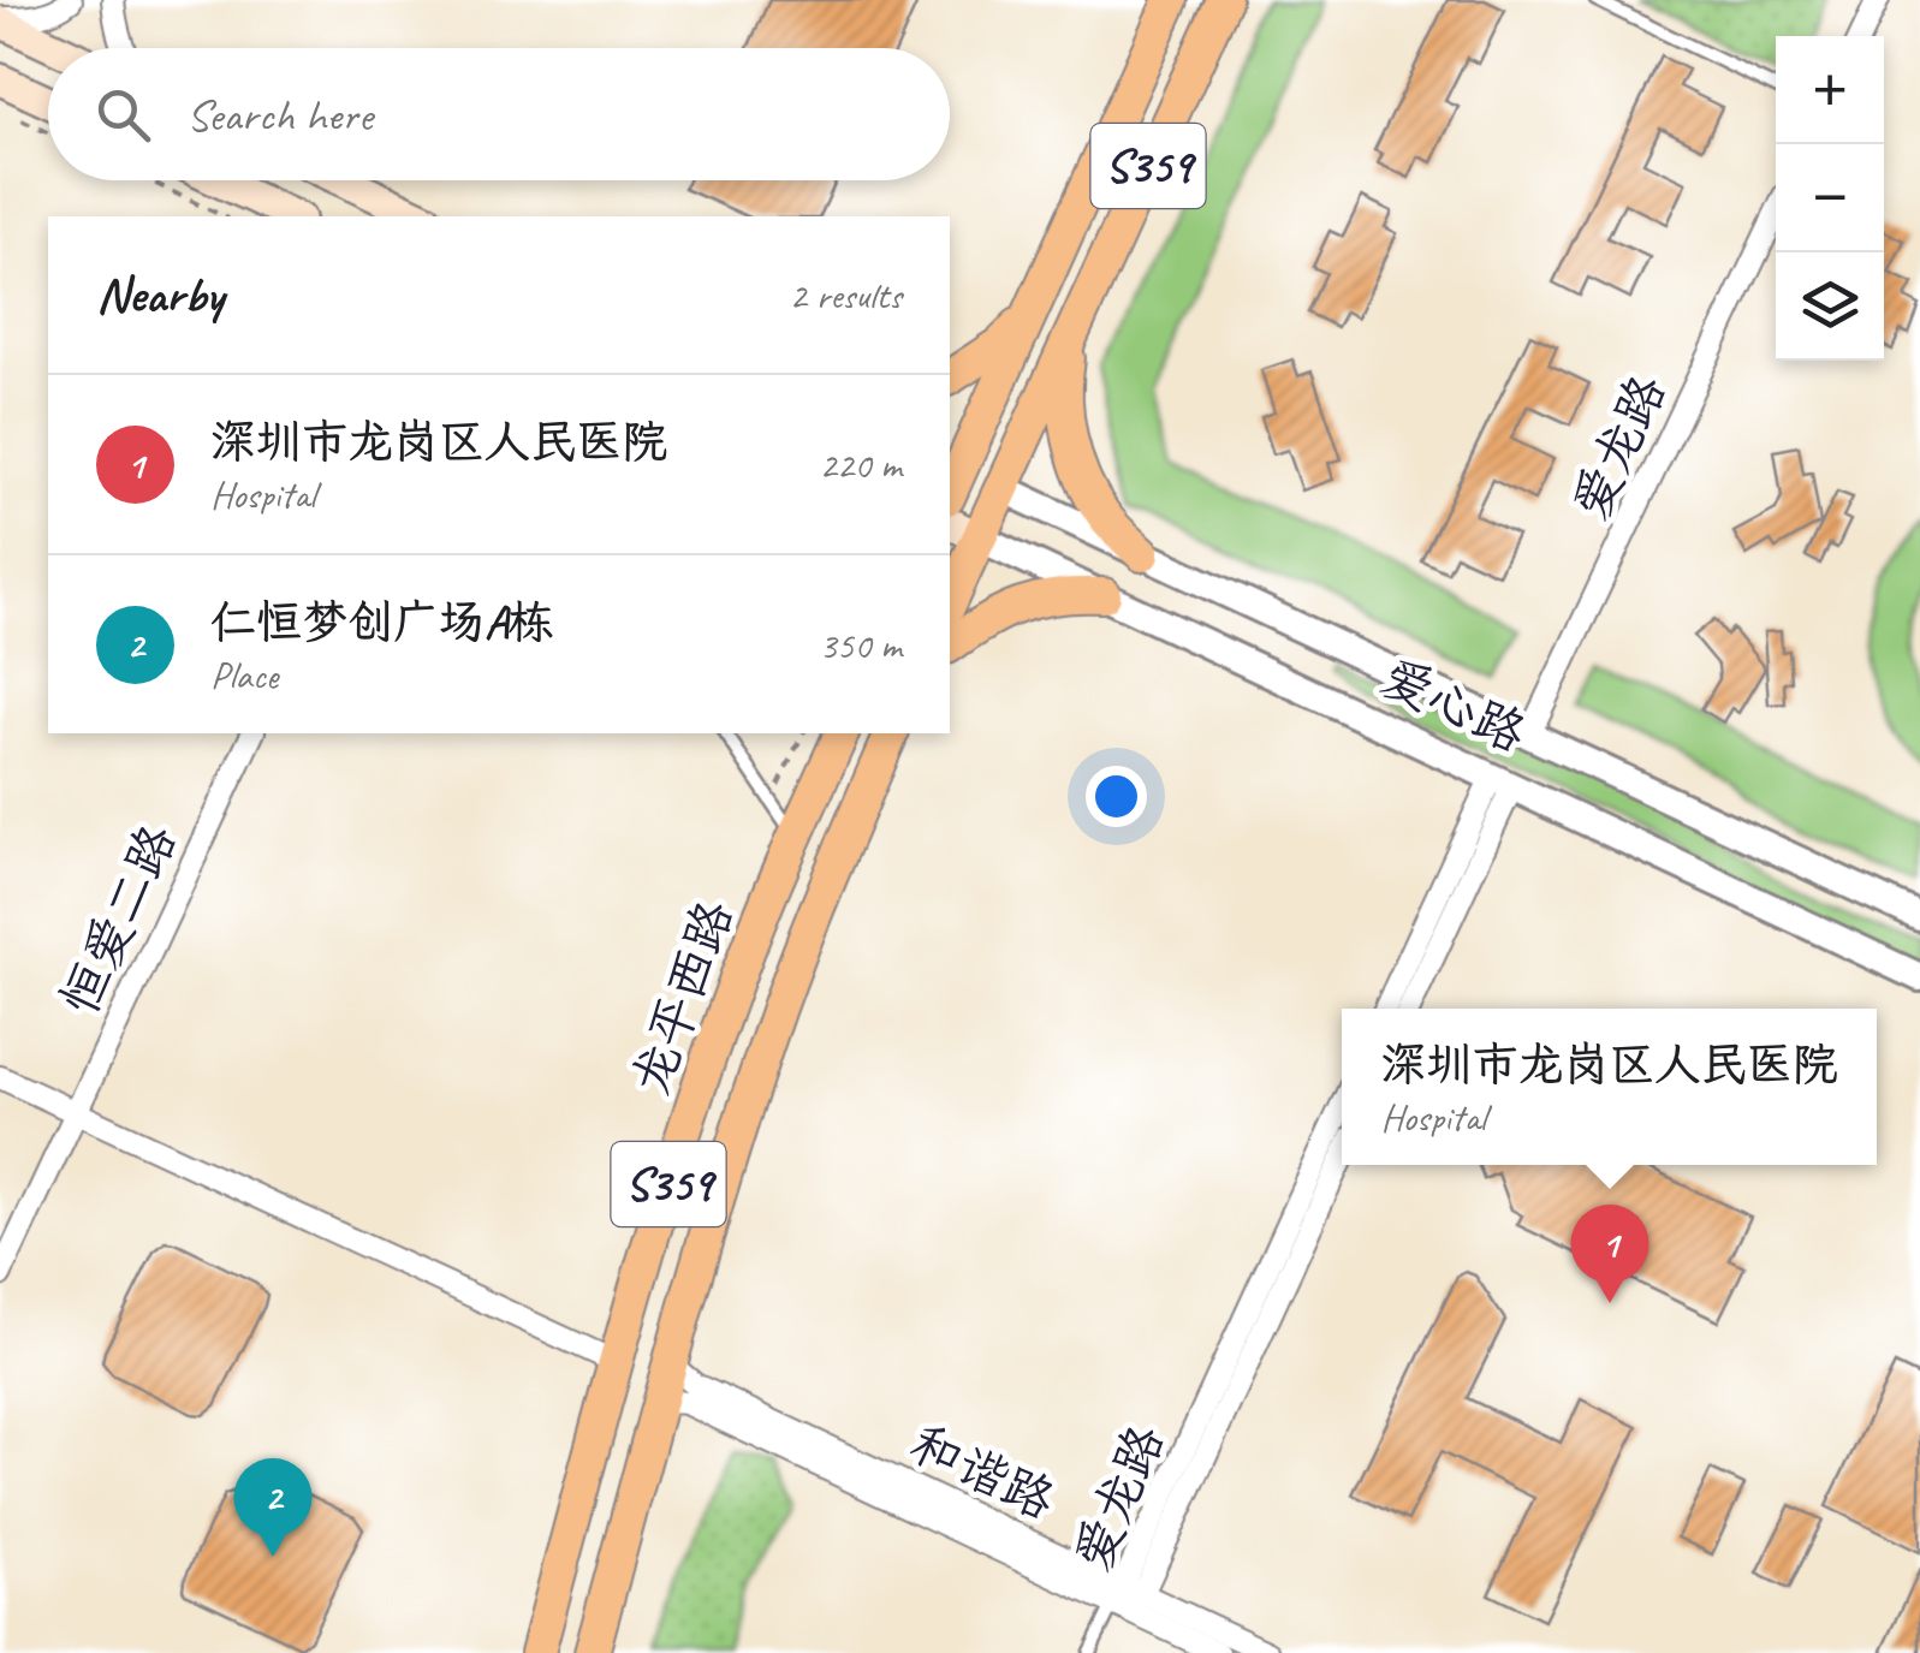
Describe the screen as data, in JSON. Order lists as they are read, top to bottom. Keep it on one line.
{"streets":{"main road":["S359","爱心路","龙平西路"],"street":["爱龙路","恒爱二路","和谐路"]},"crossings":[["S359","爱心路"],["爱龙路","爱心路"],["爱龙路","和谐路"],["龙平西路","和谐路"]],"page":{"map_buttons":["+","−"],"search":"Search here","heading":["Nearby","2 results"],"list":[{"mark":"1","name":"深圳市龙岗区人民医院","note":"Hospital","value":"220 m"},{"mark":"2","name":"仁恒梦创广场A栋","note":"Place","value":"350 m"}],"popup":["深圳市龙岗区人民医院","Hospital"],"pins":["1","2"]}}
